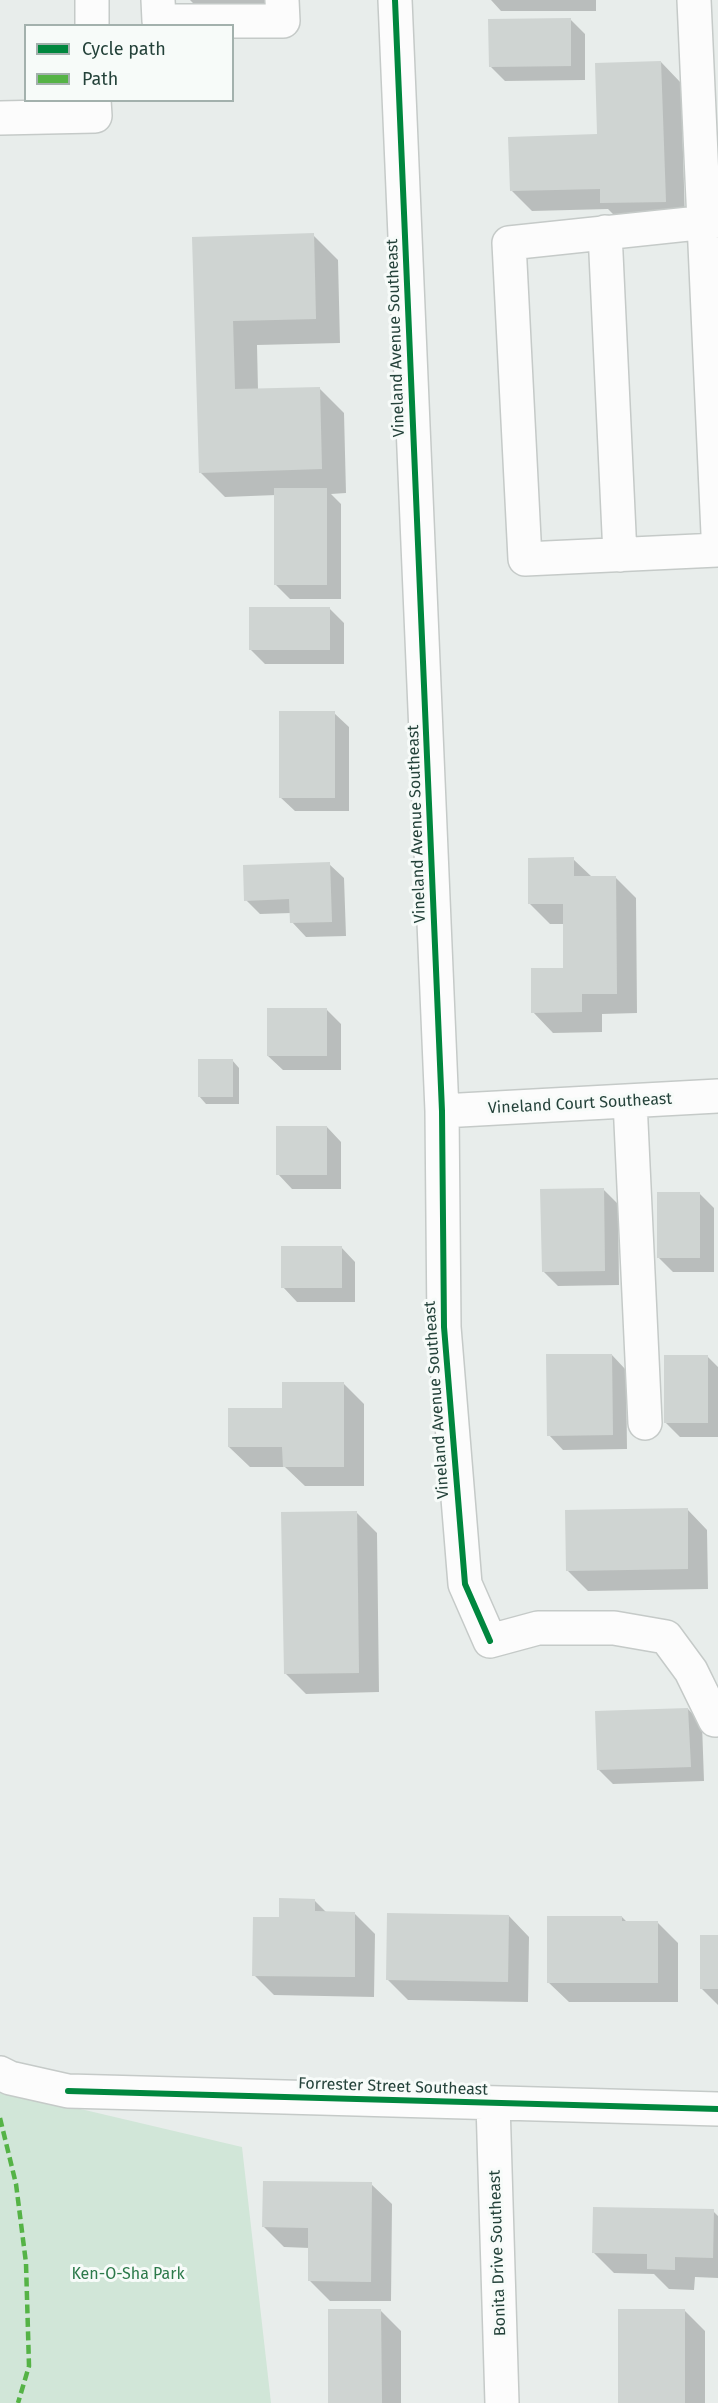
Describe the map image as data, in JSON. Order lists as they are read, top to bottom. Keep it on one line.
{"streets":{"street":["Vineland Avenue Southeast","Vineland Court Southeast","Forrester Street Southeast","Bonita Drive Southeast"]},"crossings":[["Vineland Avenue Southeast","Vineland Court Southeast"],["Forrester Street Southeast","Bonita Drive Southeast"]],"parks":["Ken-O-Sha Park"],"legend":["Cycle path","Path"]}
